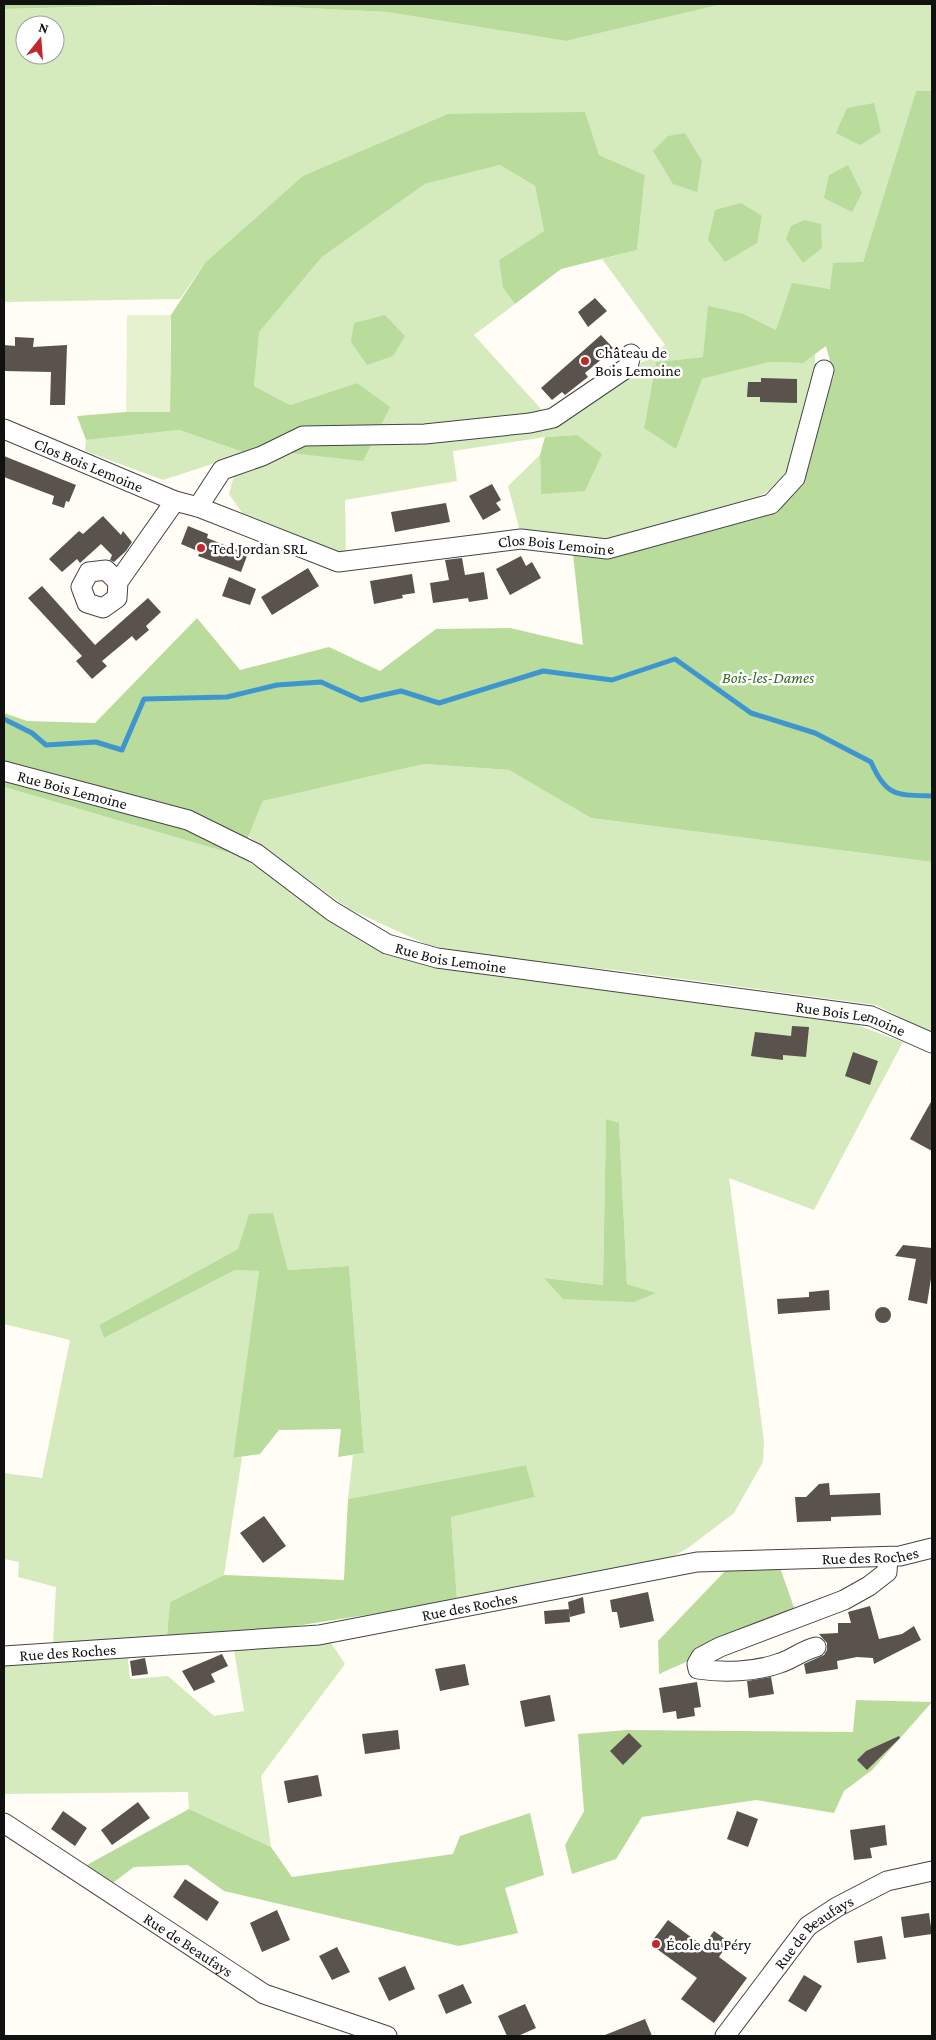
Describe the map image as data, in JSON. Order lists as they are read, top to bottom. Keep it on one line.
{"streets":{"street":["Clos Bois Lemoine","Rue Bois Lemoine","Rue des Roches","Rue de Beaufays"]},"parks":["Bois-les-Dames"],"places":["Château de Bois Lemoine","Ted Jordan SRL","École du Péry"],"north":"top"}
